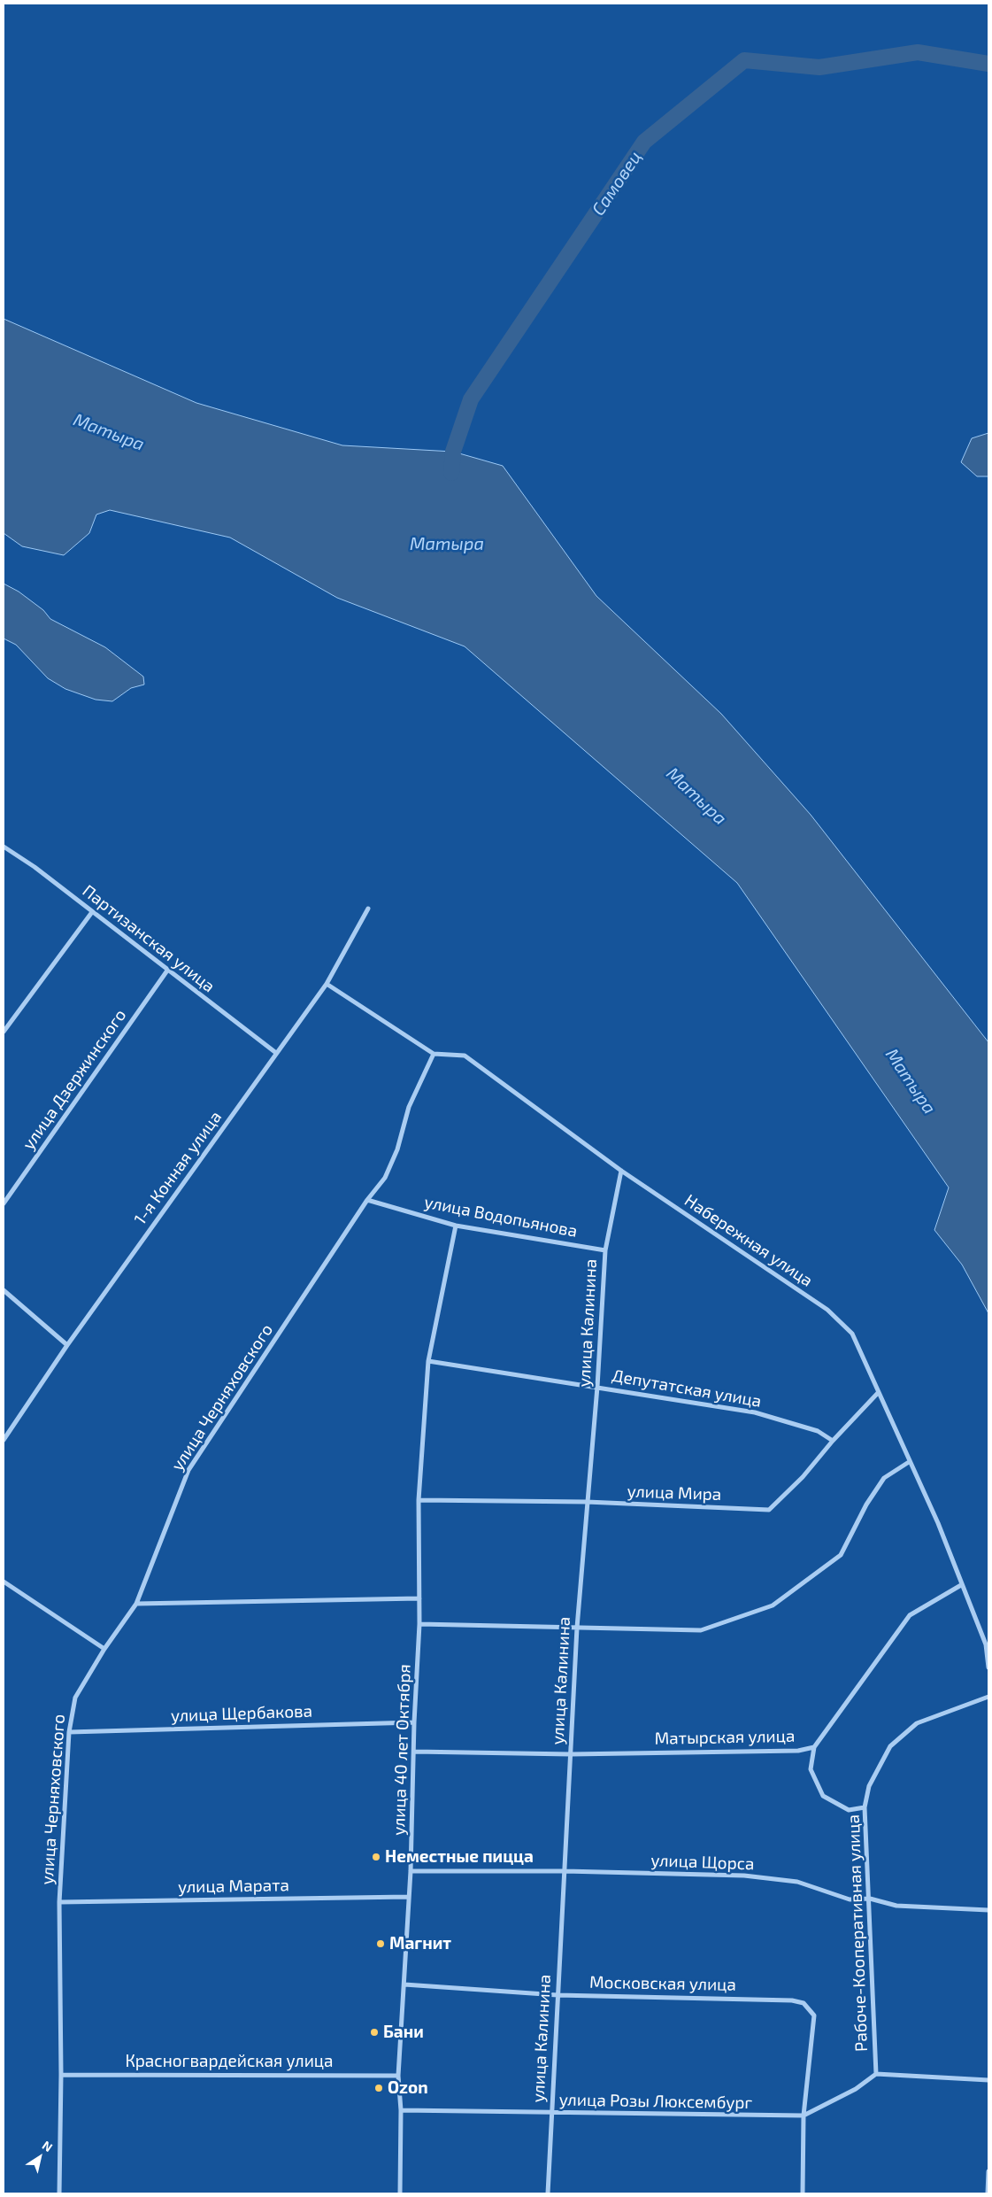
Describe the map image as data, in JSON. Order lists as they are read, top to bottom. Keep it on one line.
{"streets":{"street":["Партизанская улица","улица Дзержинского","1-я Конная улица","улица Водопьянова","Набережная улица","улица Калинина","Депутатская улица","улица Черняховского","улица Мира","улица Щербакова","Матырская улица","улица 40 лет Октября","улица Щорса","улица Марата","Рабоче-Кооперативная улица","Московская улица","Красногвардейская улица","улица Розы Люксембург"]},"crossings":[["Партизанская улица","улица Дзержинского"],["Партизанская улица","1-я Конная улица"],["улица Водопьянова","улица Калинина"],["улица Водопьянова","улица Черняховского"],["улица Водопьянова","улица 40 лет Октября"],["Набережная улица","улица Калинина"],["Набережная улица","улица Черняховского"],["Набережная улица","улица Мира"],["Набережная улица","Матырская улица"],["улица Калинина","Депутатская улица"],["улица Калинина","улица Мира"],["улица Калинина","Матырская улица"],["улица Калинина","улица Щорса"],["улица Калинина","Московская улица"],["улица Калинина","улица Розы Люксембург"],["Депутатская улица","улица Мира"],["Депутатская улица","улица 40 лет Октября"],["улица Черняховского","улица Щербакова"],["улица Черняховского","улица Марата"],["улица Черняховского","Красногвардейская улица"],["улица Мира","улица 40 лет Октября"],["улица Щербакова","улица 40 лет Октября"],["Матырская улица","улица 40 лет Октября"],["улица 40 лет Октября","улица Щорса"],["улица 40 лет Октября","улица Марата"],["улица 40 лет Октября","Московская улица"],["улица 40 лет Октября","Красногвардейская улица"],["улица 40 лет Октября","улица Розы Люксембург"],["улица Щорса","Рабоче-Кооперативная улица"],["Рабоче-Кооперативная улица","Московская улица"],["Рабоче-Кооперативная улица","улица Розы Люксембург"],["Московская улица","улица Розы Люксембург"]],"water":["Самовец","Матыра"],"places":["Неместные пицца","Магнит","Бани","Ozon"],"north":"top right"}
